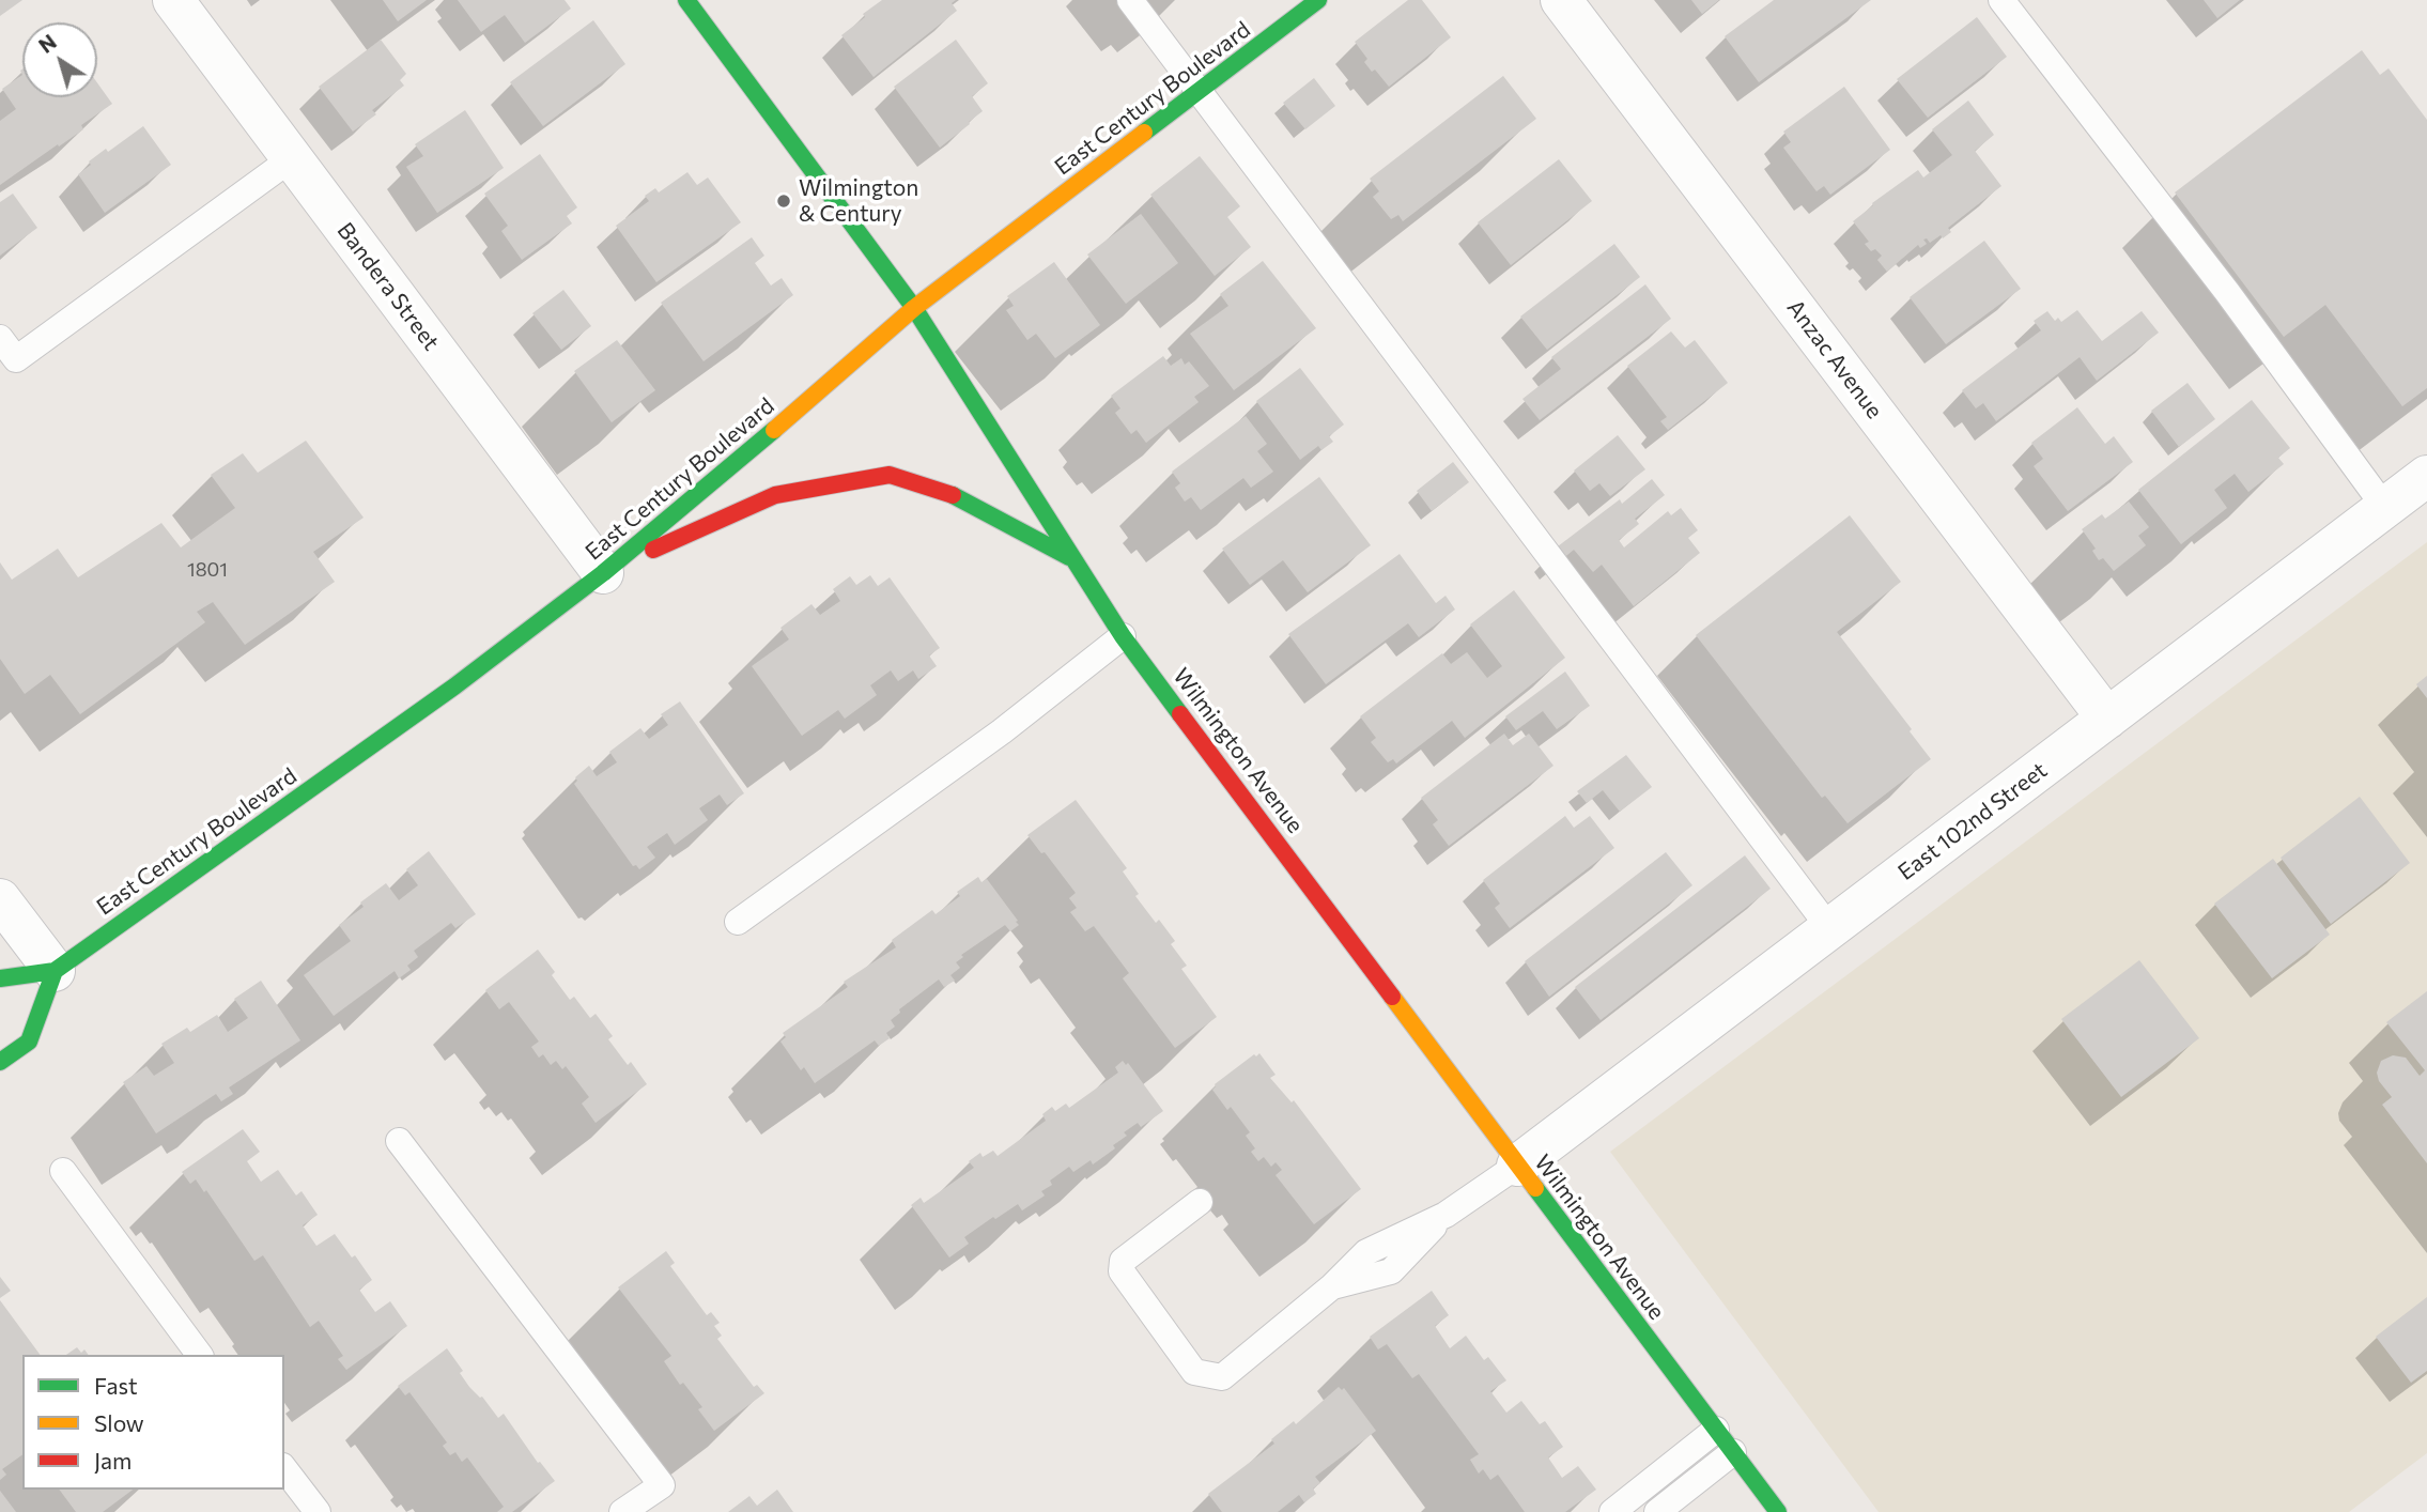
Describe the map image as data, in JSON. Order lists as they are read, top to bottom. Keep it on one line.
{"streets":{"main road":["East Century Boulevard","Wilmington Avenue"],"street":["Bandera Street","Anzac Avenue","East 102nd Street"]},"crossings":[["East Century Boulevard","Bandera Street"],["East Century Boulevard","Wilmington Avenue"],["Anzac Avenue","East 102nd Street"],["Wilmington Avenue","East 102nd Street"]],"places":["Wilmington & Century"],"house_numbers":["1801"],"legend":["Fast","Slow","Jam"],"north":"top left"}
